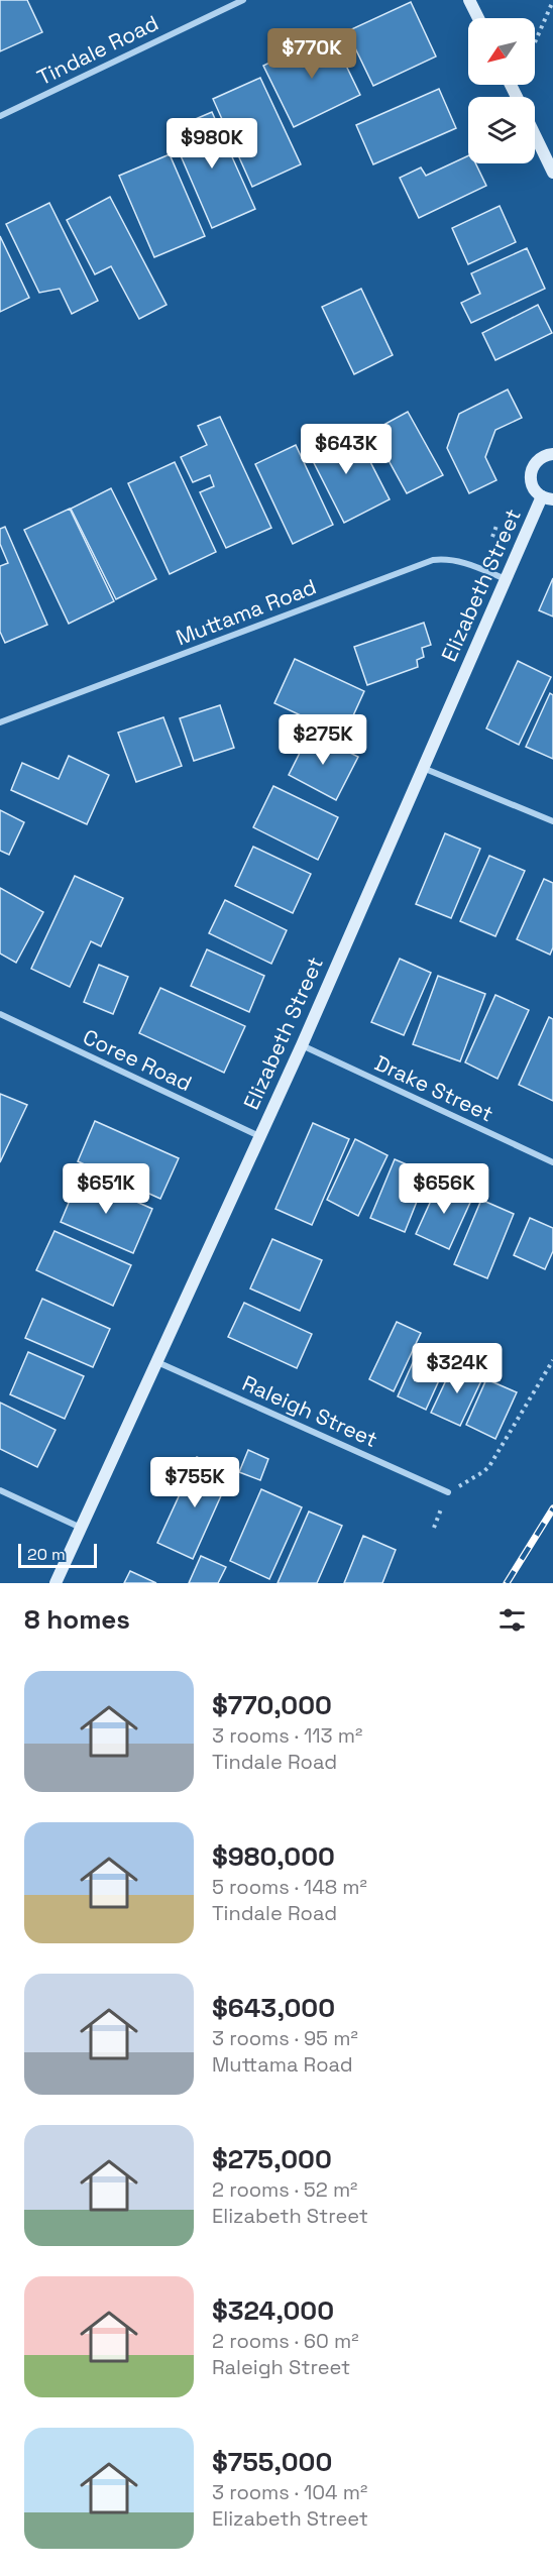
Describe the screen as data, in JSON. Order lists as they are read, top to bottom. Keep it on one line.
{"streets":{"street":["Tindale Road","Elizabeth Street","Muttama Road","Coree Road","Drake Street","Raleigh Street"]},"crossings":[["Elizabeth Street","Muttama Road"],["Elizabeth Street","Coree Road"],["Elizabeth Street","Drake Street"],["Elizabeth Street","Raleigh Street"]],"scale_bar":"20 m","north":"bottom left","page":{"price":["$770K","$980K","$643K","$275K","$651K","$656K","$324K","$755K"],"scale":"20 m","heading":"8 homes","list":[{"name":"$770,000","note":"3 rooms · 113 m² · Tindale Road"},{"name":"$980,000","note":"5 rooms · 148 m² · Tindale Road"},{"name":"$643,000","note":"3 rooms · 95 m² · Muttama Road"},{"name":"$275,000","note":"2 rooms · 52 m² · Elizabeth Street"},{"name":"$324,000","note":"2 rooms · 60 m² · Raleigh Street"},{"name":"$755,000","note":"3 rooms · 104 m² · Elizabeth Street"}]}}
